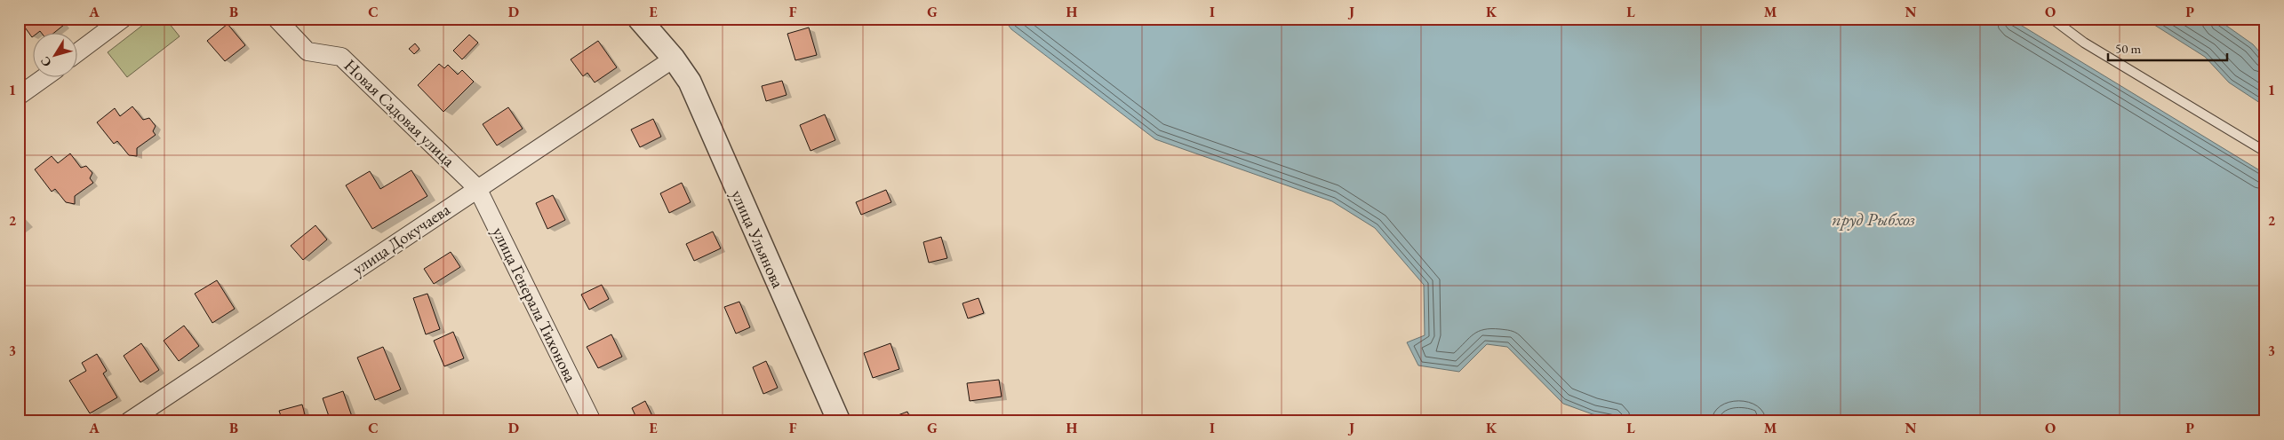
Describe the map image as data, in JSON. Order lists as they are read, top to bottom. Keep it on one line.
{"streets":{"street":["Новая Садовая улица","улица Докучаева","улица Ульянова","улица Генерала Тихонова"]},"crossings":[["Новая Садовая улица","улица Докучаева"],["Новая Садовая улица","улица Генерала Тихонова"],["улица Докучаева","улица Ульянова"],["улица Докучаева","улица Генерала Тихонова"]],"water":["пруд Рыбхоз"],"scale_bar":"50 m","north":"bottom left","grid":{"columns":["A","B","C","D","E","F","G","H","I","J","K","L","M","N","O","P"],"rows":["1","2","3"]}}
